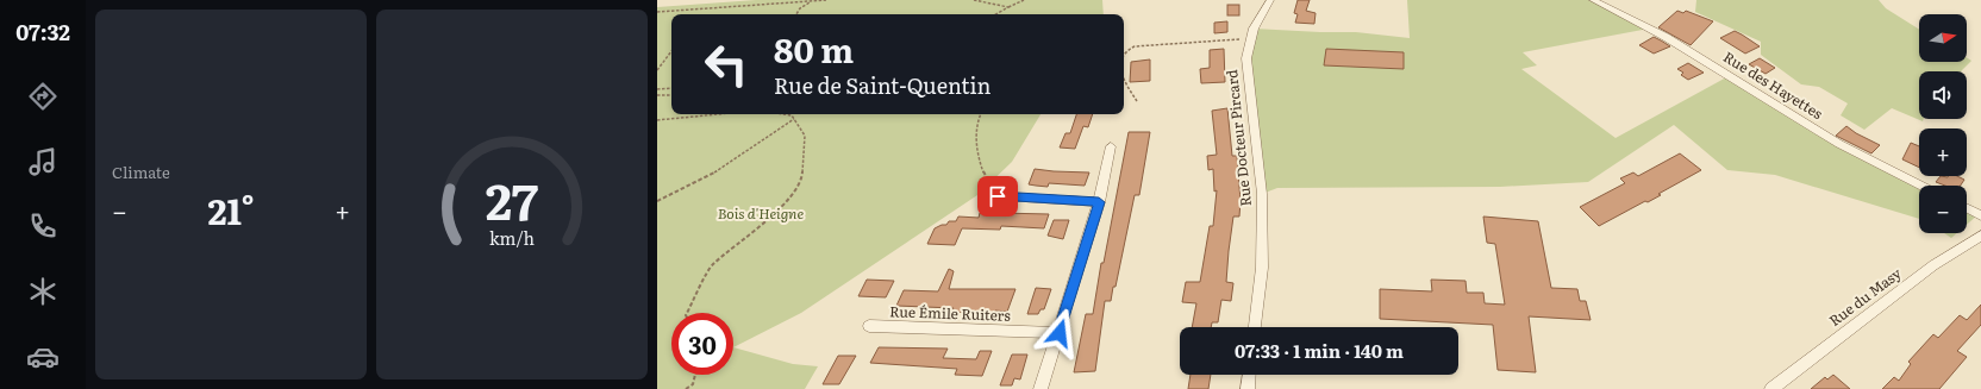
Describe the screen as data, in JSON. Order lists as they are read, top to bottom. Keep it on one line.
{"streets":{"street":["Rue des Hayettes","Rue Docteur Pircard","Rue du Masy","Rue Émile Ruiters"]},"parks":["Bois d'Heigne"],"north":"right","page":{"tabs":"07:32","tile":"Climate","map_buttons":["+","−"],"turn":["80 m","Rue de Saint-Quentin"],"heat":["−","21°","+"],"limit":"30","trip":"07:33 · 1 min · 140 m","gauge":["27","km/h"]}}
